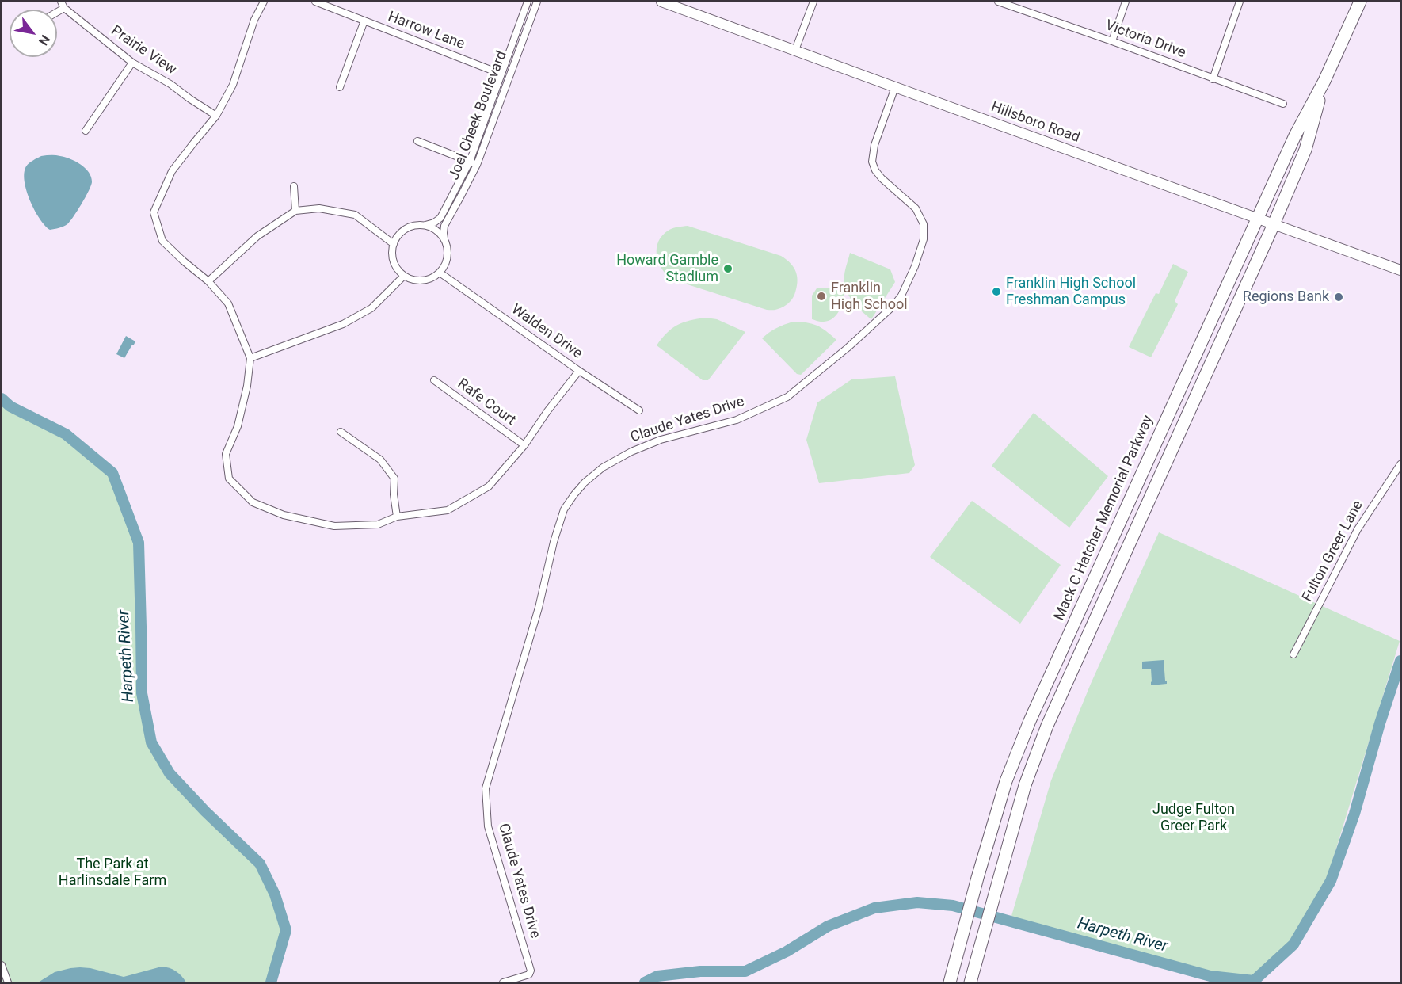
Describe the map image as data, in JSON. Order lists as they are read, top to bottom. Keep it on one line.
{"streets":{"highway":["Mack C Hatcher Memorial Parkway"],"main road":["Hillsboro Road"],"street":["Harrow Lane","Victoria Drive","Prairie View","Joel Cheek Boulevard","Walden Drive","Rafe Court","Claude Yates Drive","Fulton Greer Lane"]},"crossings":[["Harrow Lane","Joel Cheek Boulevard"],["Joel Cheek Boulevard","Walden Drive"],["Hillsboro Road","Claude Yates Drive"],["Hillsboro Road","Mack C Hatcher Memorial Parkway"]],"water":["Harpeth River"],"parks":["Judge Fulton Greer Park","The Park at Harlinsdale Farm"],"places":["Howard Gamble Stadium","Franklin High School Freshman Campus","Franklin High School","Regions Bank"],"north":"bottom right"}
